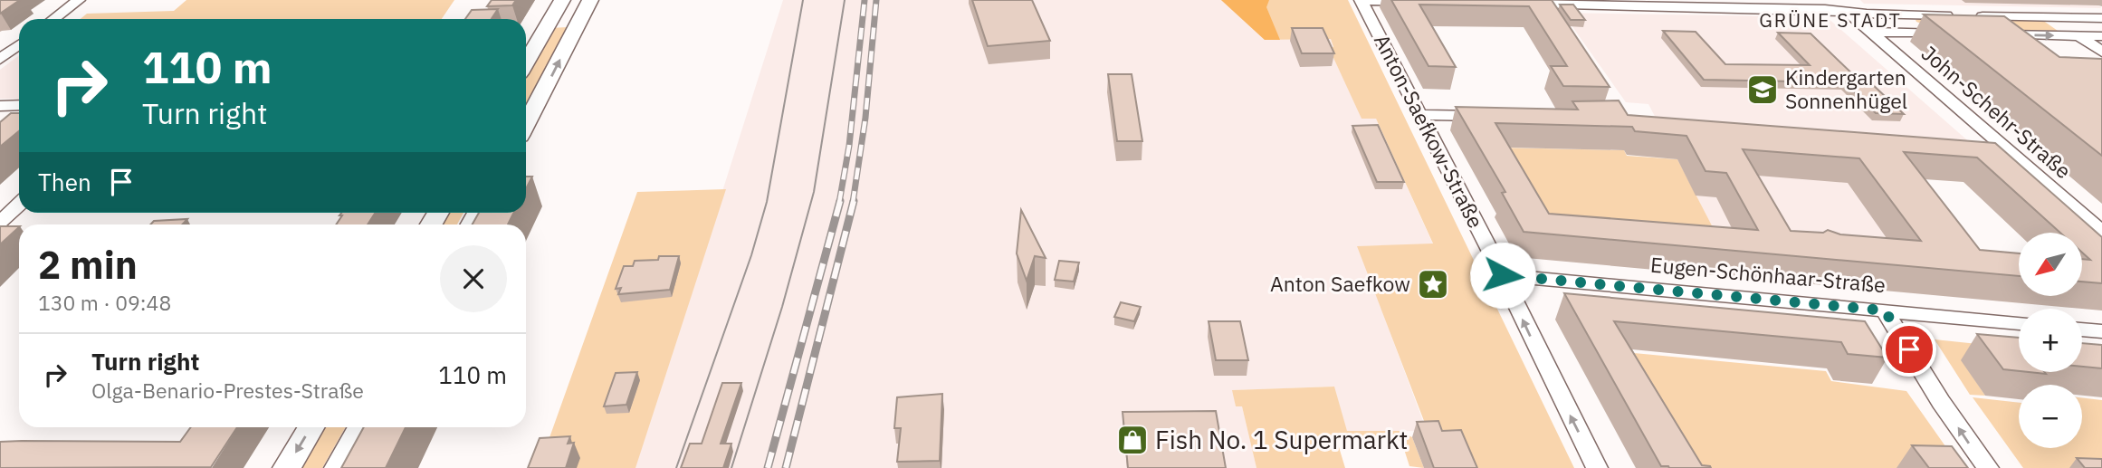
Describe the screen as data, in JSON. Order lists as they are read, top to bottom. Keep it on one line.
{"streets":{"street":["John-Schehr-Straße","Anton-Saefkow-Straße","Eugen-Schönhaar-Straße"]},"crossings":[["Anton-Saefkow-Straße","Eugen-Schönhaar-Straße"]],"one_way":["Anton-Saefkow-Straße"],"districts":["GRÜNE STADT"],"places":{"school or university":["Kindergarten Sonnenhügel"],"place":["Anton Saefkow"],"shop":["Fish No. 1 Supermarkt"]},"north":"bottom left","page":{"turn":["110 m","Turn right"],"then":"Then","heading":["2 min","130 m · 09:48"],"map_buttons":["+","−"],"list":[{"name":"Turn right","note":"Olga-Benario-Prestes-Straße","value":"110 m"}]}}
